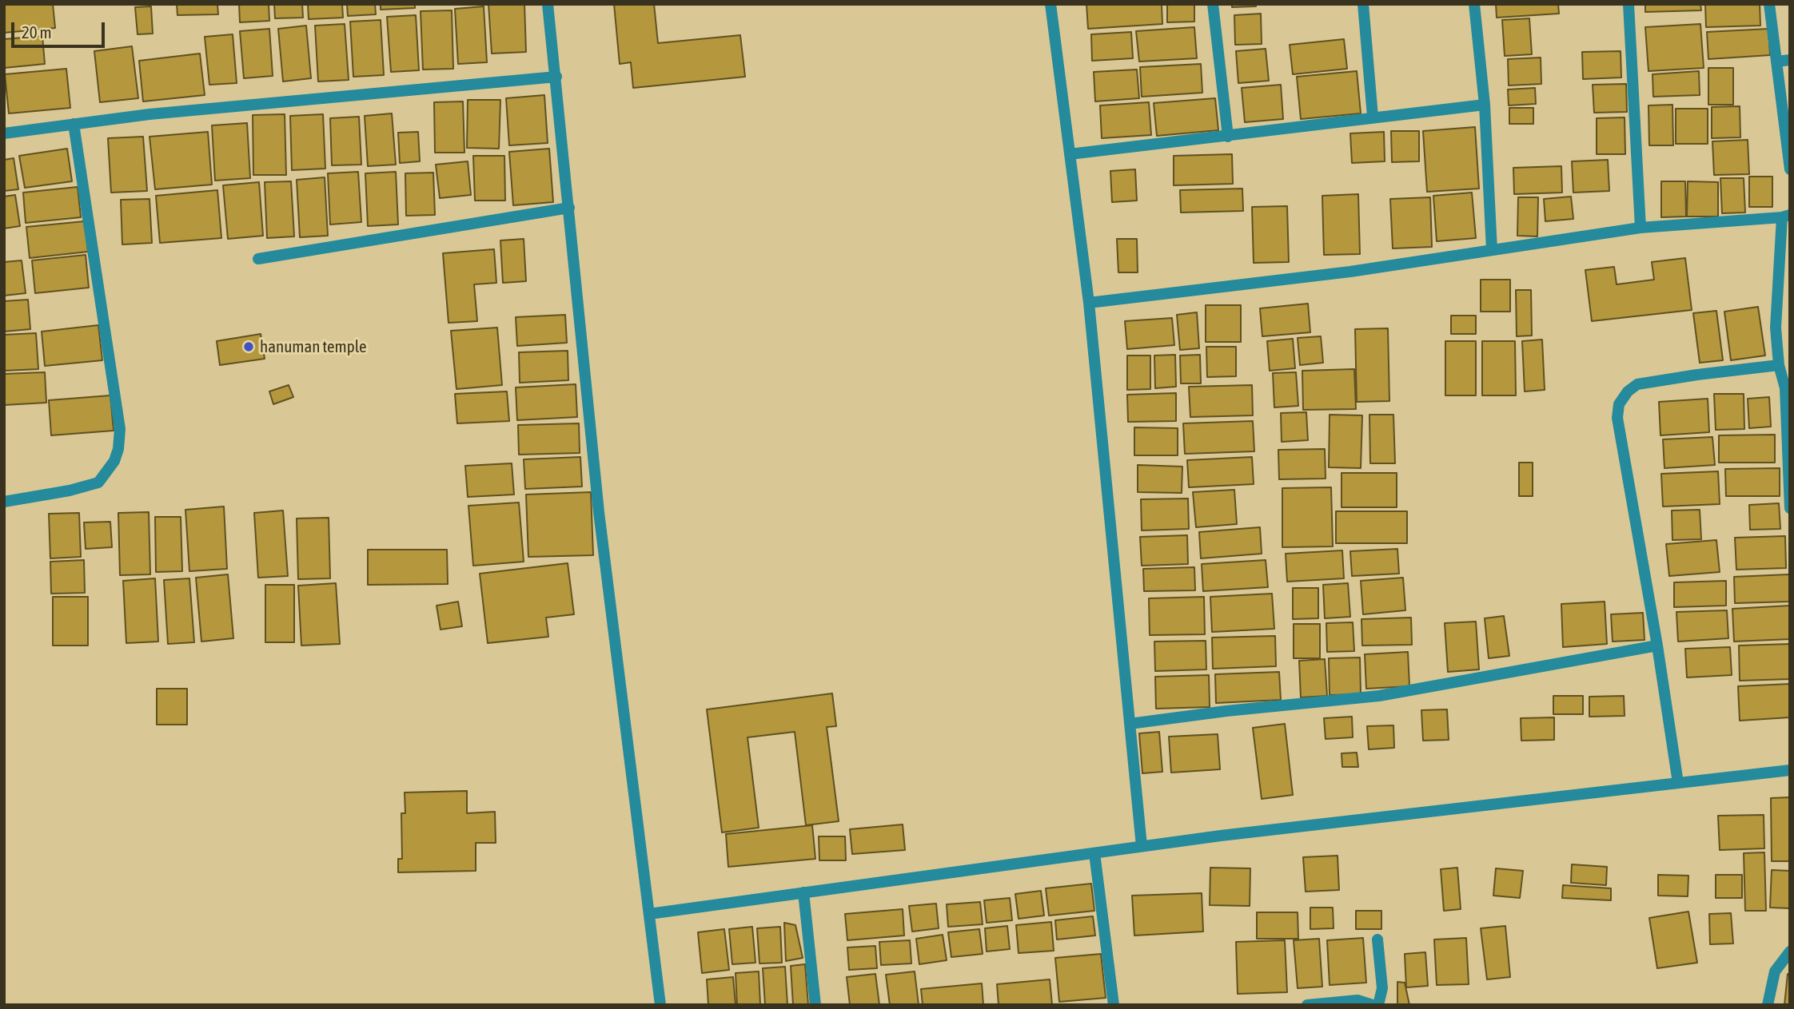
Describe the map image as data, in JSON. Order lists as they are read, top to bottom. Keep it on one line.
{"places":["hanuman temple"],"scale_bar":"20 m"}
